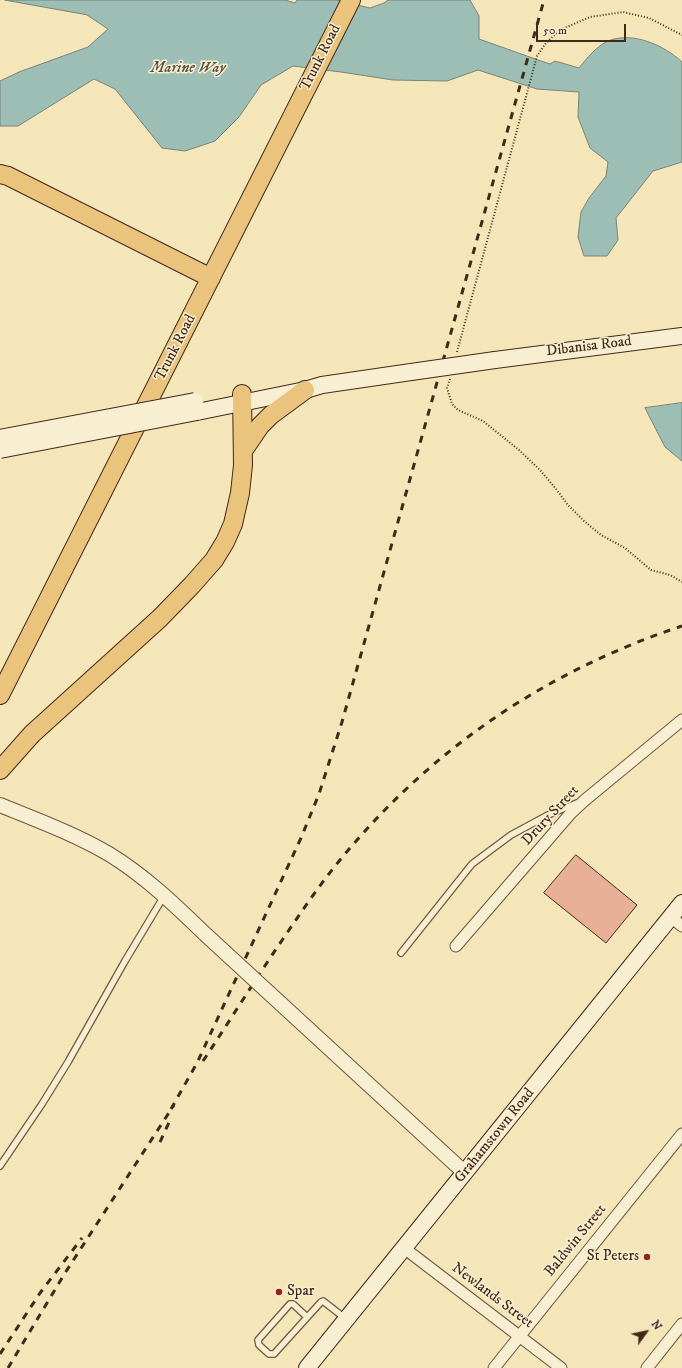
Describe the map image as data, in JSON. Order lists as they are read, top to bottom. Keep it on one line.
{"streets":{"main road":["Trunk Road","Dibanisa Road","Grahamstown Road"],"street":["Drury Street","Baldwin Street","Newlands Street"]},"crossings":[["Grahamstown Road","Newlands Street"],["Baldwin Street","Newlands Street"]],"water":["Marine Way"],"places":["St Peters","Spar"],"scale_bar":"50 m","north":"top right"}
